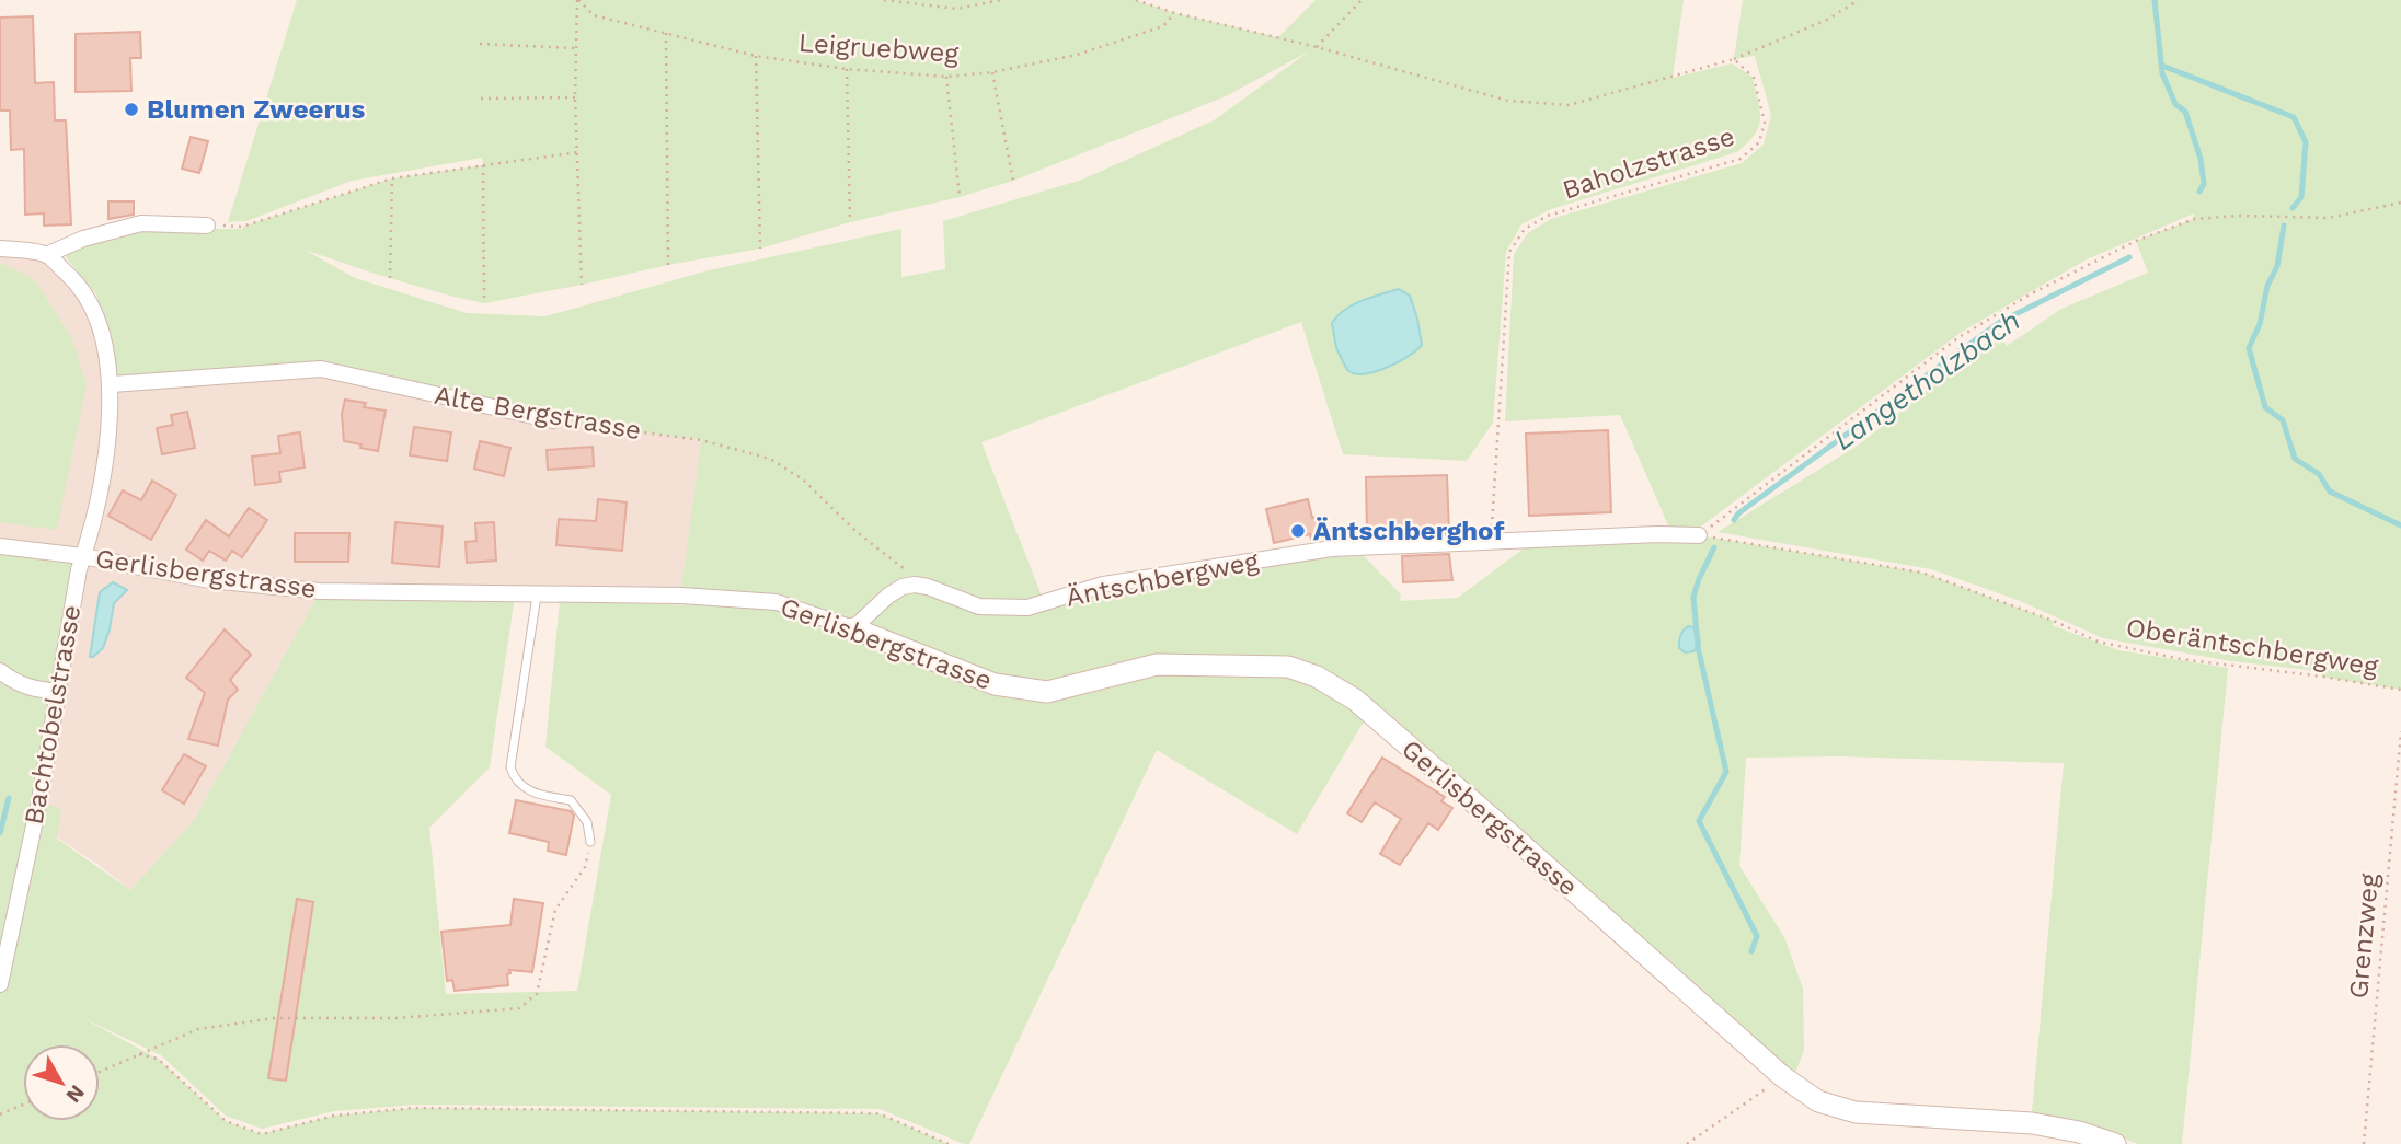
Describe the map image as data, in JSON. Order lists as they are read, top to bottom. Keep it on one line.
{"streets":{"street":["Alte Bergstrasse","Gerlisbergstrasse","Äntschbergweg","Bachtobelstrasse"],"path":["Leigruebweg","Baholzstrasse","Oberäntschbergweg","Grenzweg"]},"crossings":[["Baholzstrasse","Äntschbergweg"],["Alte Bergstrasse","Äntschbergweg"],["Alte Bergstrasse","Bachtobelstrasse"],["Gerlisbergstrasse","Bachtobelstrasse"],["Äntschbergweg","Oberäntschbergweg"]],"water":["Langetholzbach"],"places":["Blumen Zweerus","Äntschberghof"],"north":"bottom right"}
